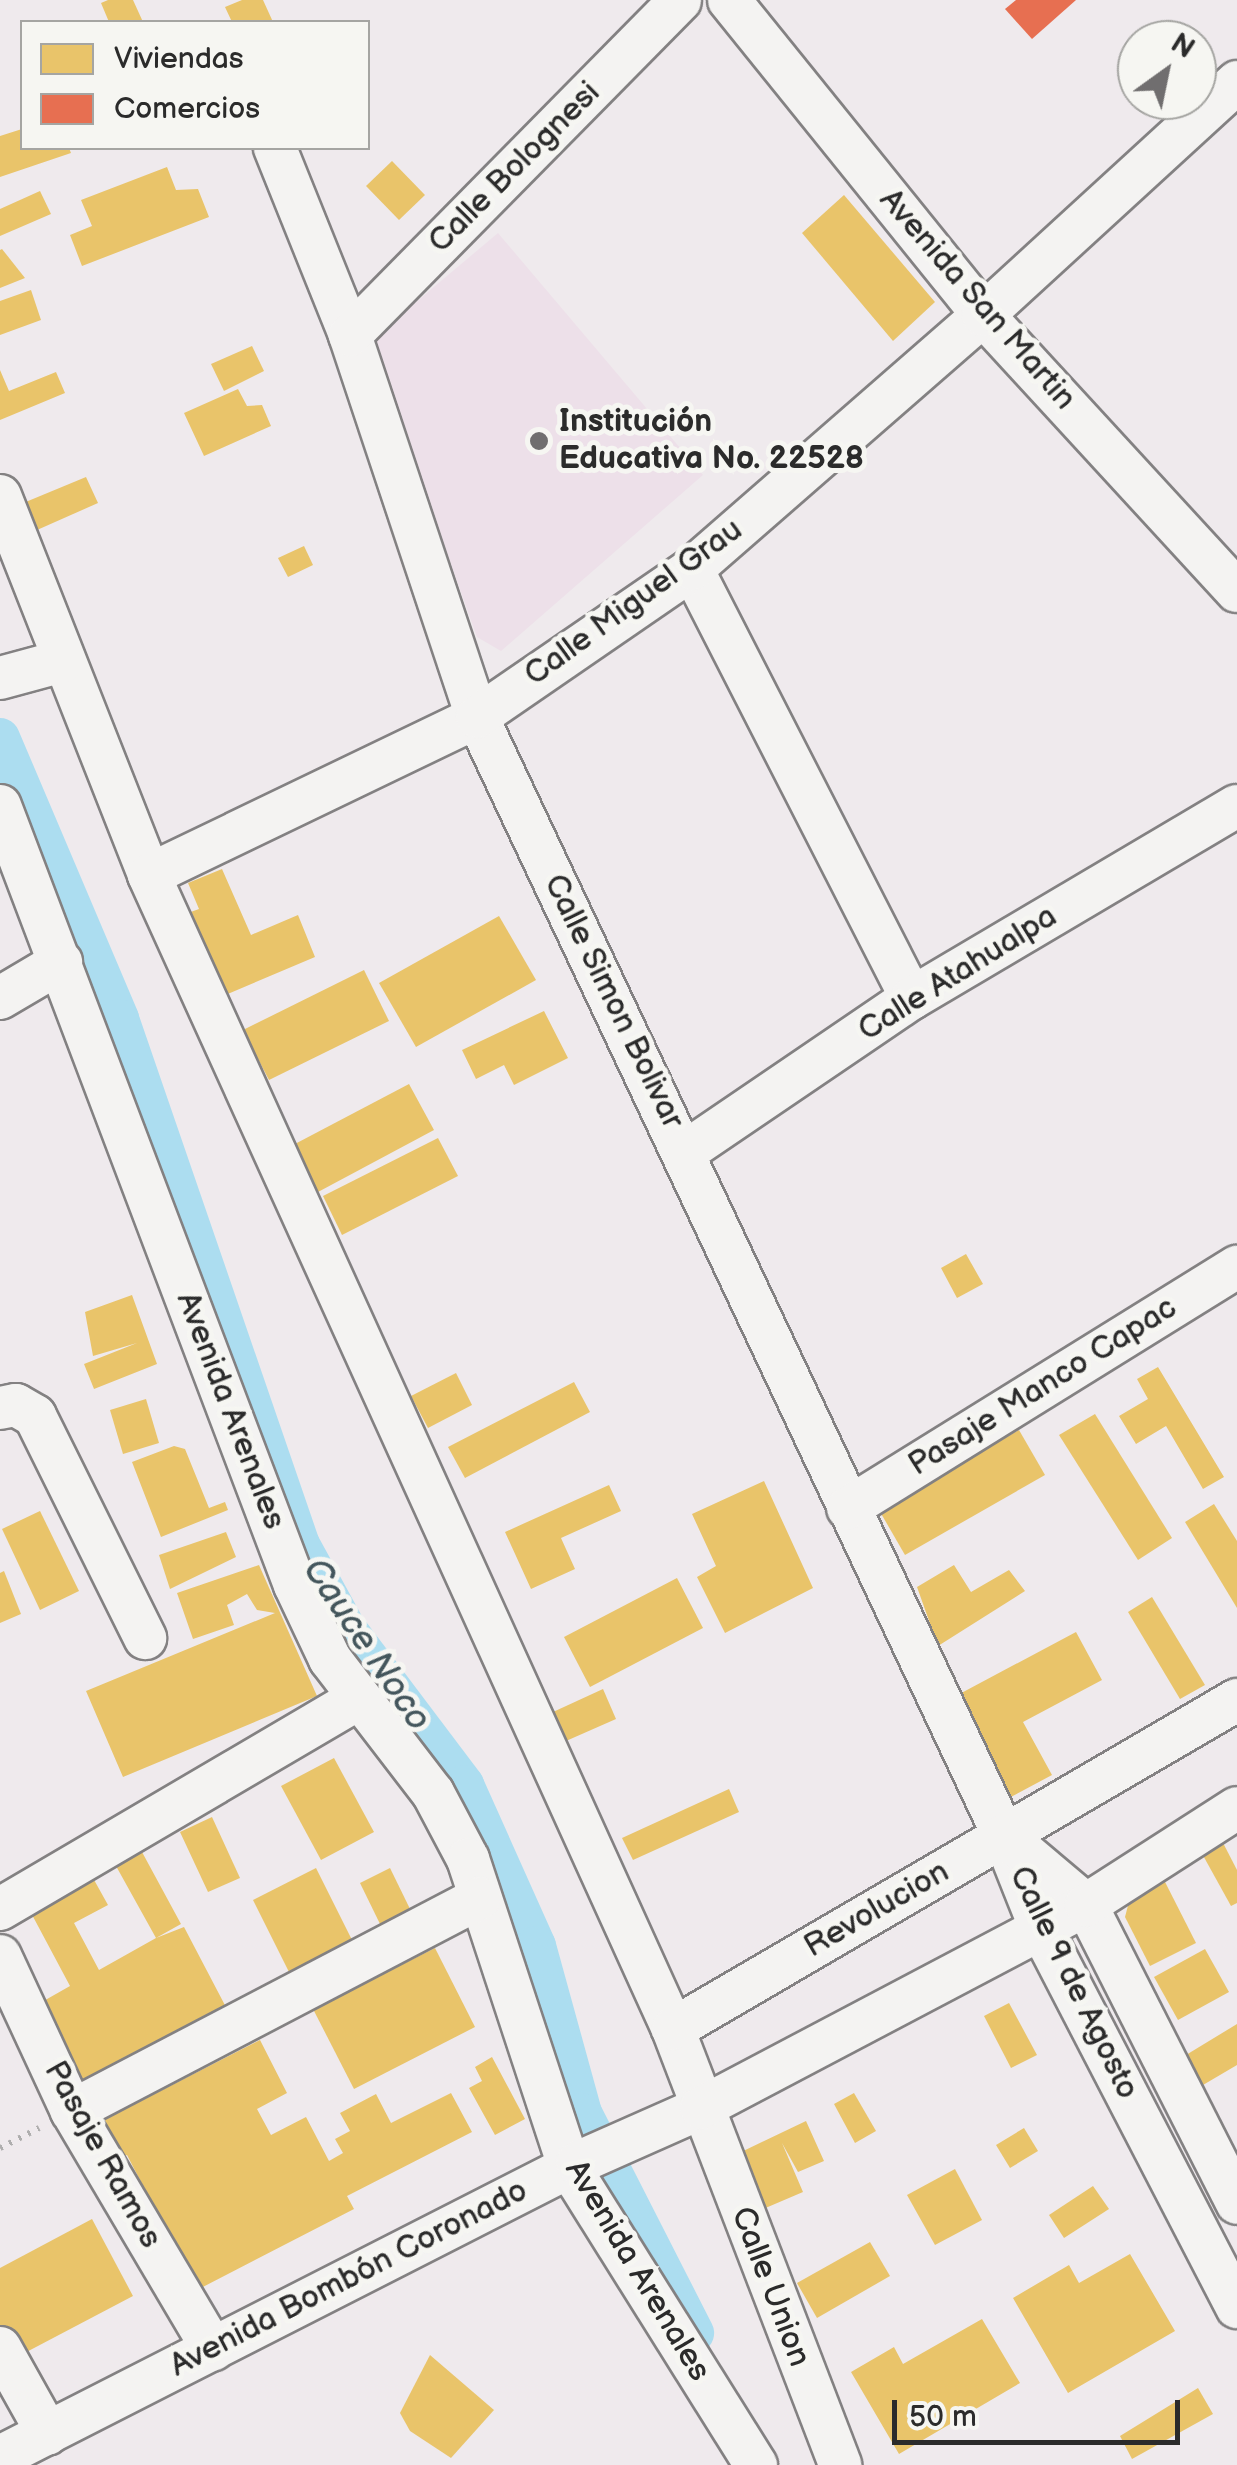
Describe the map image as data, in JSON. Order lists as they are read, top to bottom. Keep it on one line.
{"streets":{"street":["Calle Bolognesi","Avenida San Martin","Calle Miguel Grau","Calle Atahualpa","Calle Simon Bolivar","Pasaje Manco Capac","Avenida Arenales","Revolucion","Calle 9 de Agosto","Pasaje Ramos","Avenida Bombón Coronado","Calle Union"]},"crossings":[["Calle Bolognesi","Calle Simon Bolivar"],["Avenida San Martin","Calle Miguel Grau"],["Calle Miguel Grau","Calle Simon Bolivar"],["Calle Atahualpa","Calle Simon Bolivar"],["Calle Simon Bolivar","Pasaje Manco Capac"],["Calle Simon Bolivar","Revolucion"],["Calle Simon Bolivar","Calle 9 de Agosto"],["Avenida Arenales","Avenida Bombón Coronado"],["Revolucion","Calle 9 de Agosto"],["Pasaje Ramos","Avenida Bombón Coronado"],["Avenida Bombón Coronado","Calle Union"]],"water":["Cauce Noco"],"places":["Institución Educativa No. 22528"],"legend":["Viviendas","Comercios"],"scale_bar":"50 m","north":"top right"}
